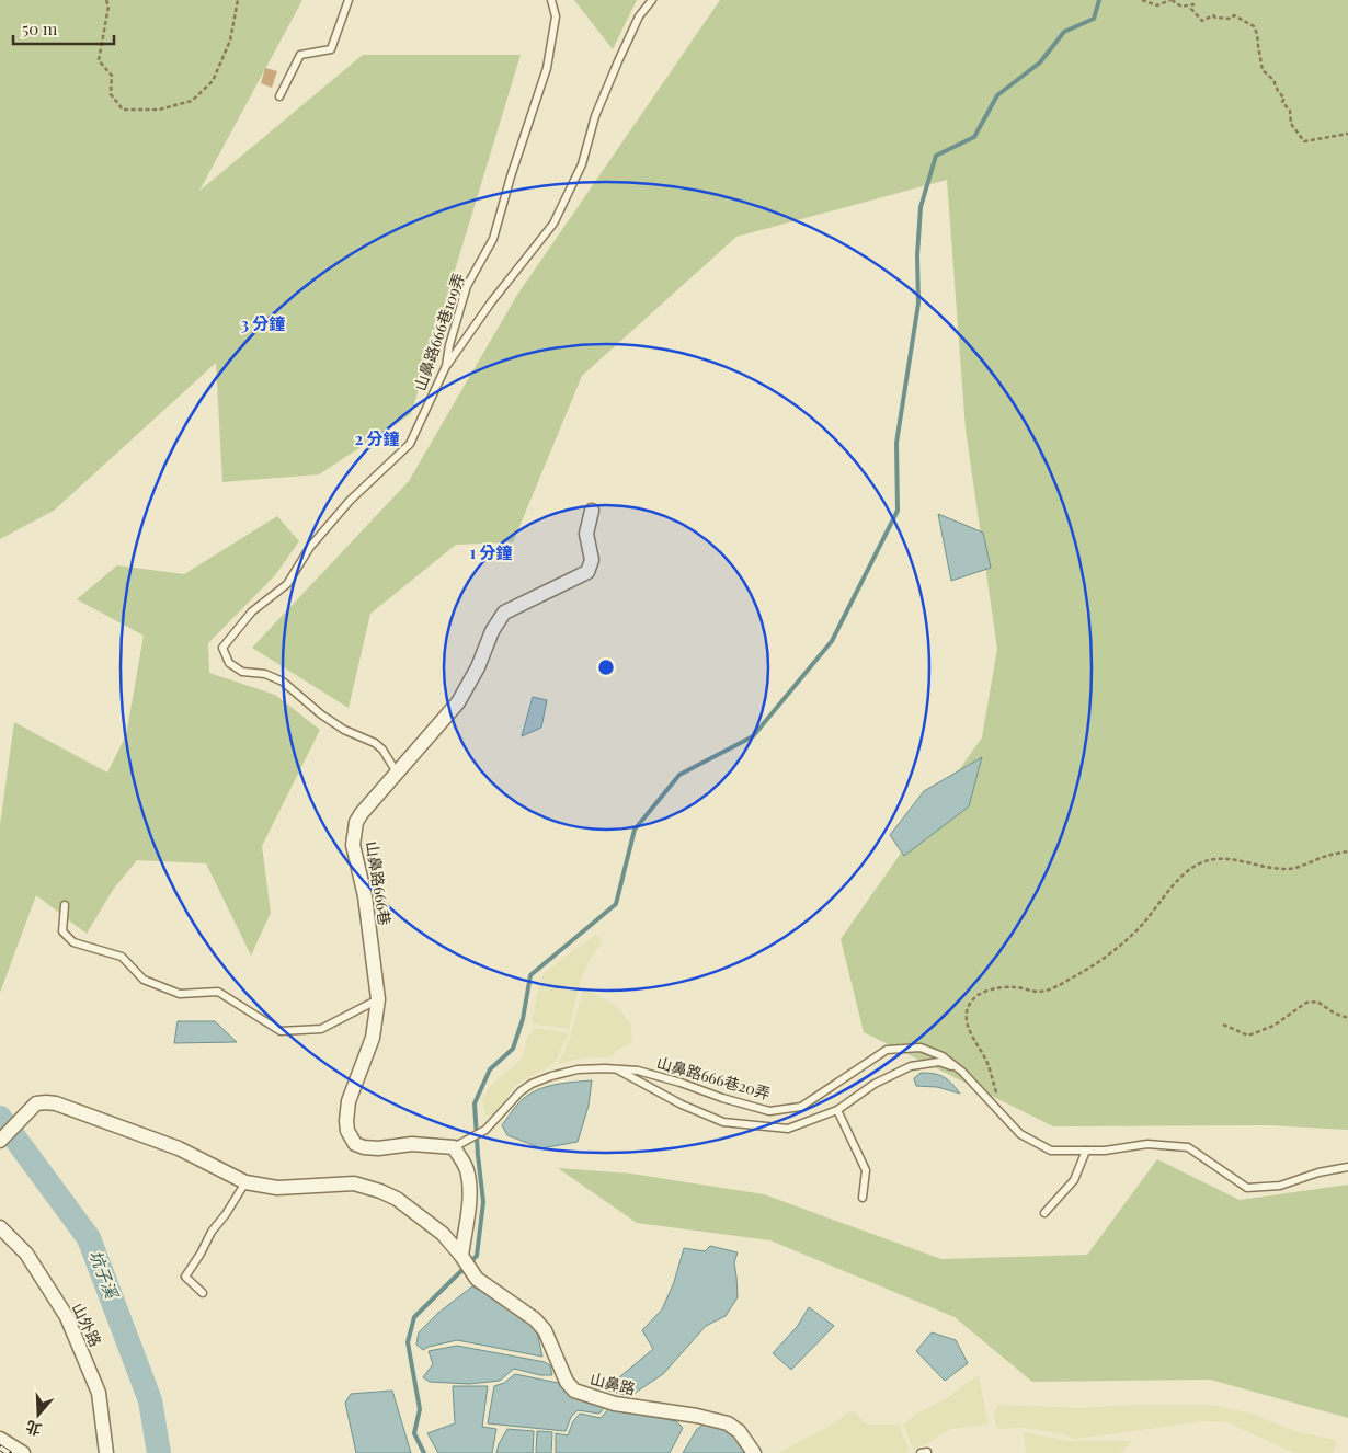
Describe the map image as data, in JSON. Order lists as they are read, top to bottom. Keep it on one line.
{"streets":{"street":["山鼻路666巷","山外路","山鼻路"],"lane":["山鼻路666巷109弄","山鼻路666巷20弄"]},"crossings":[["山鼻路666巷109弄","山鼻路666巷"],["山鼻路666巷","山鼻路666巷20弄"]],"water":["坑子溪"],"scale_bar":"50 m","north":"bottom","rings":["3 分鐘","2 分鐘","1 分鐘"]}
